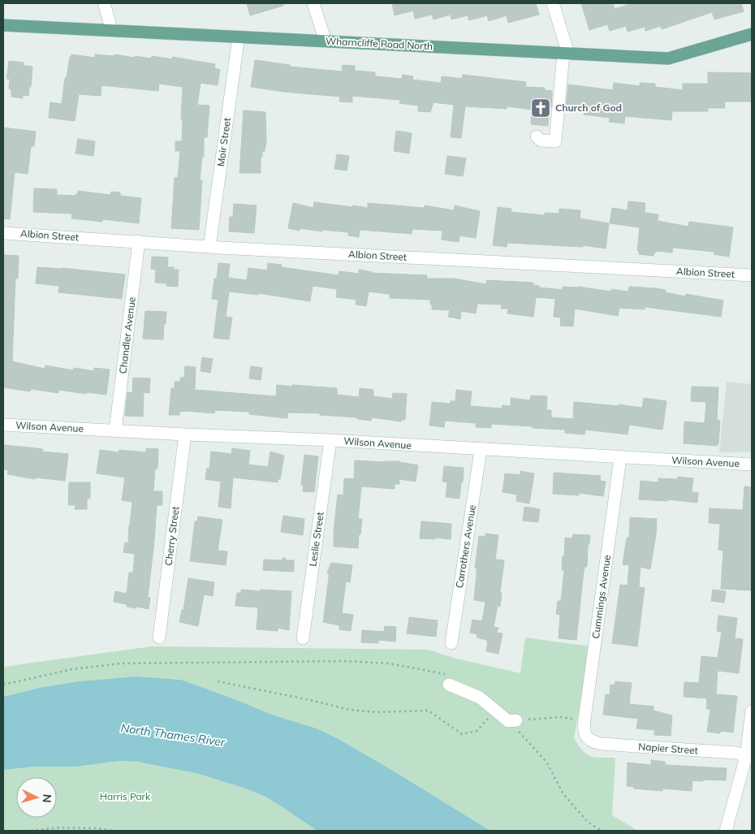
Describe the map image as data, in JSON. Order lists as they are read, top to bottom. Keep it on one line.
{"streets":{"main road":["Wharncliffe Road North"],"street":["Moir Street","Albion Street","Chandler Avenue","Wilson Avenue","Cherry Street","Leslie Street","Carrothers Avenue","Cummings Avenue","Napier Street"]},"crossings":[["Wharncliffe Road North","Moir Street"],["Moir Street","Albion Street"],["Albion Street","Chandler Avenue"],["Chandler Avenue","Wilson Avenue"],["Wilson Avenue","Cherry Street"],["Wilson Avenue","Leslie Street"],["Wilson Avenue","Carrothers Avenue"],["Wilson Avenue","Cummings Avenue"],["Cummings Avenue","Napier Street"]],"water":["North Thames River"],"parks":["Harris Park"],"places":{"church":["Church of God"]},"north":"right"}
